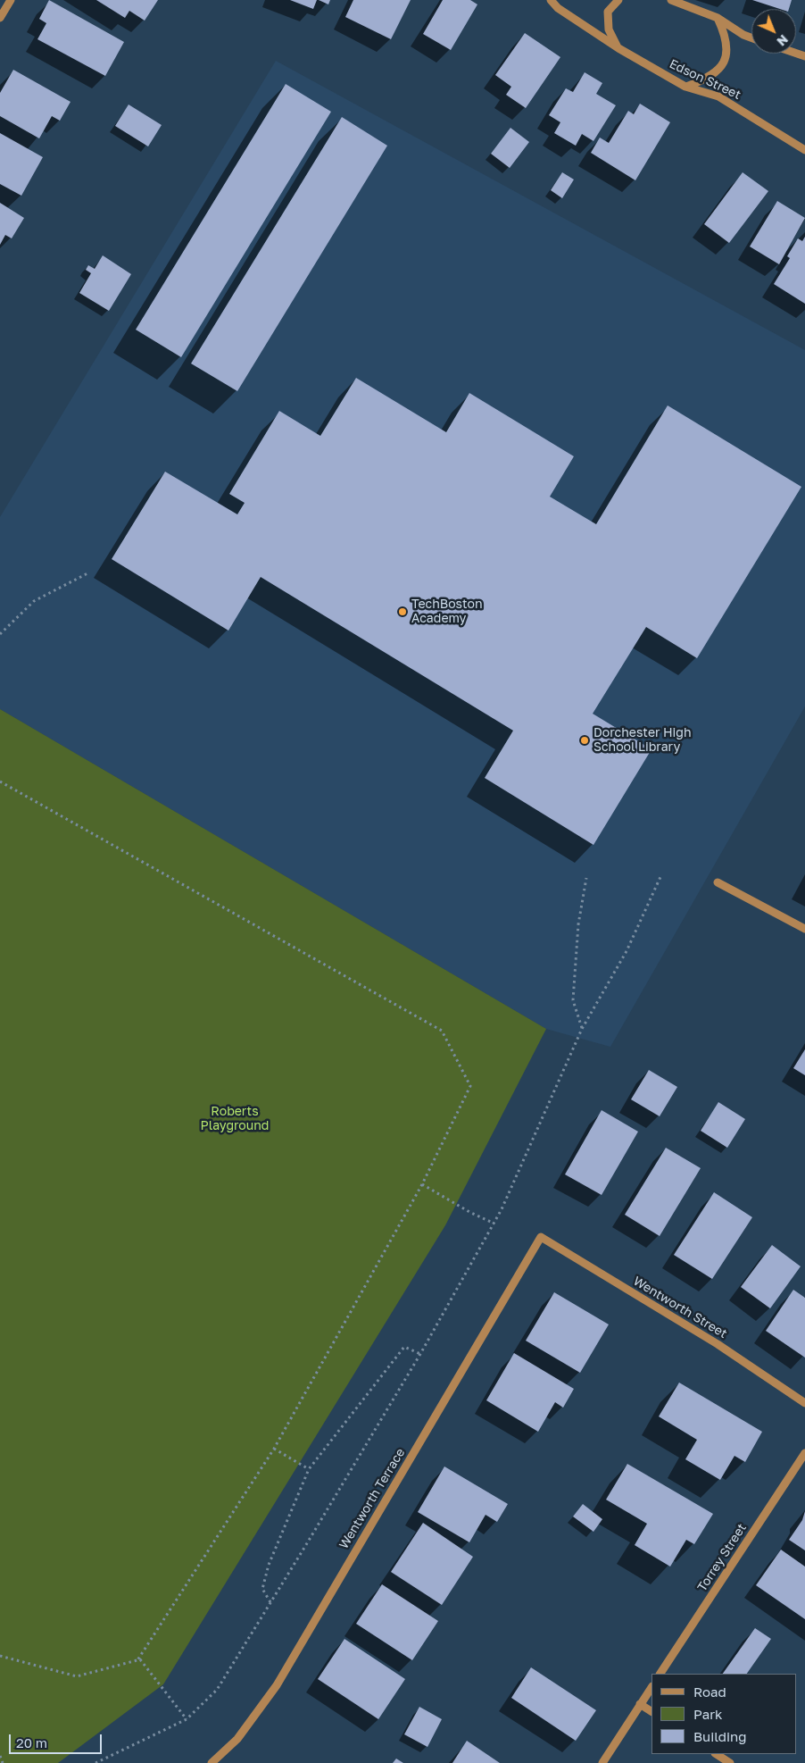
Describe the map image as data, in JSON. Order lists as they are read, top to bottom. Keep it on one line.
{"streets":{"street":["Edson Street","Wentworth Street","Wentworth Terrace","Torrey Street"]},"crossings":[["Wentworth Street","Wentworth Terrace"]],"parks":["Roberts Playground"],"places":["TechBoston Academy","Dorchester High School Library"],"legend":["Road","Park","Building"],"scale_bar":"20 m","north":"bottom right"}
